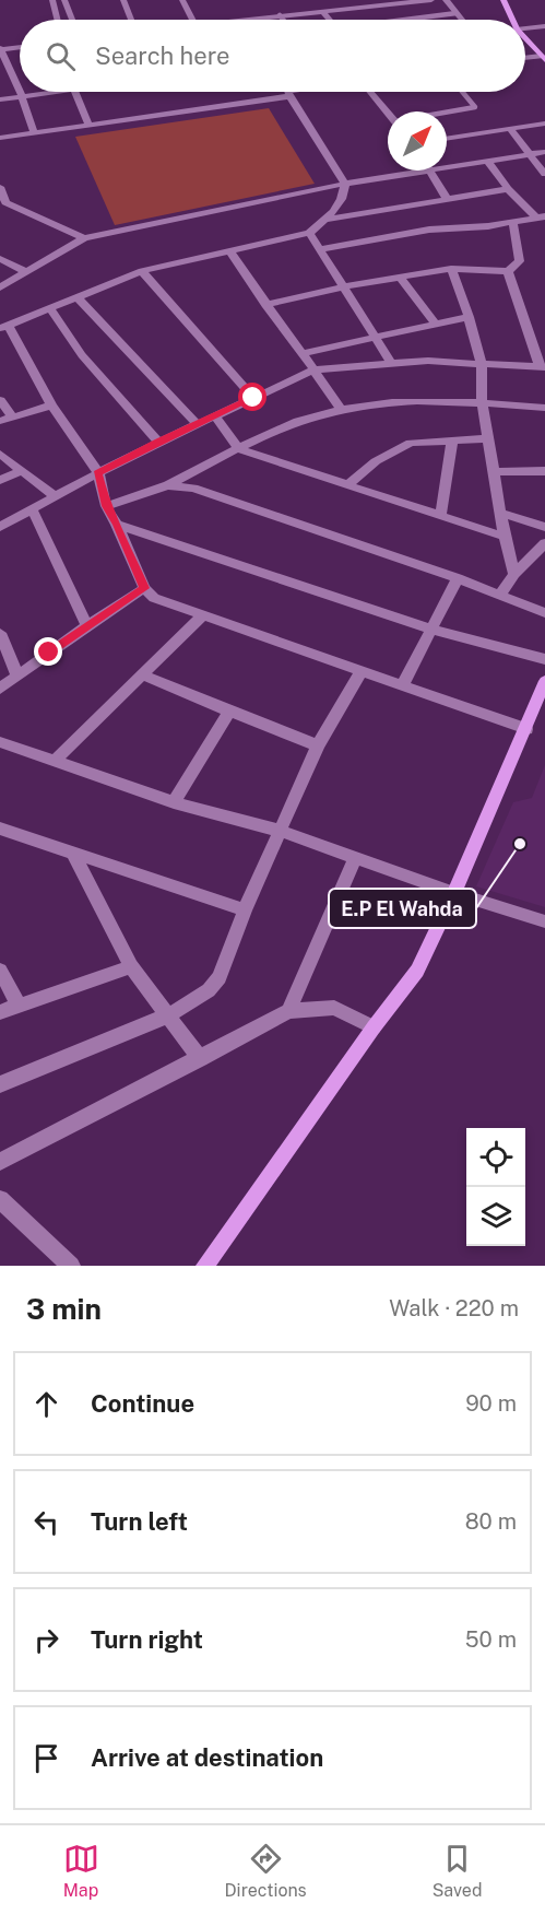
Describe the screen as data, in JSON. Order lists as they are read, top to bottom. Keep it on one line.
{"places":["E.P El Wahda"],"north":"top right","page":{"search":"Search here","heading":["3 min","Walk · 220 m"],"list":[["Continue","90 m"],["Turn left","80 m"],["Turn right","50 m"],"Arrive at destination"],"nav":["Map","Directions","Saved"]}}
